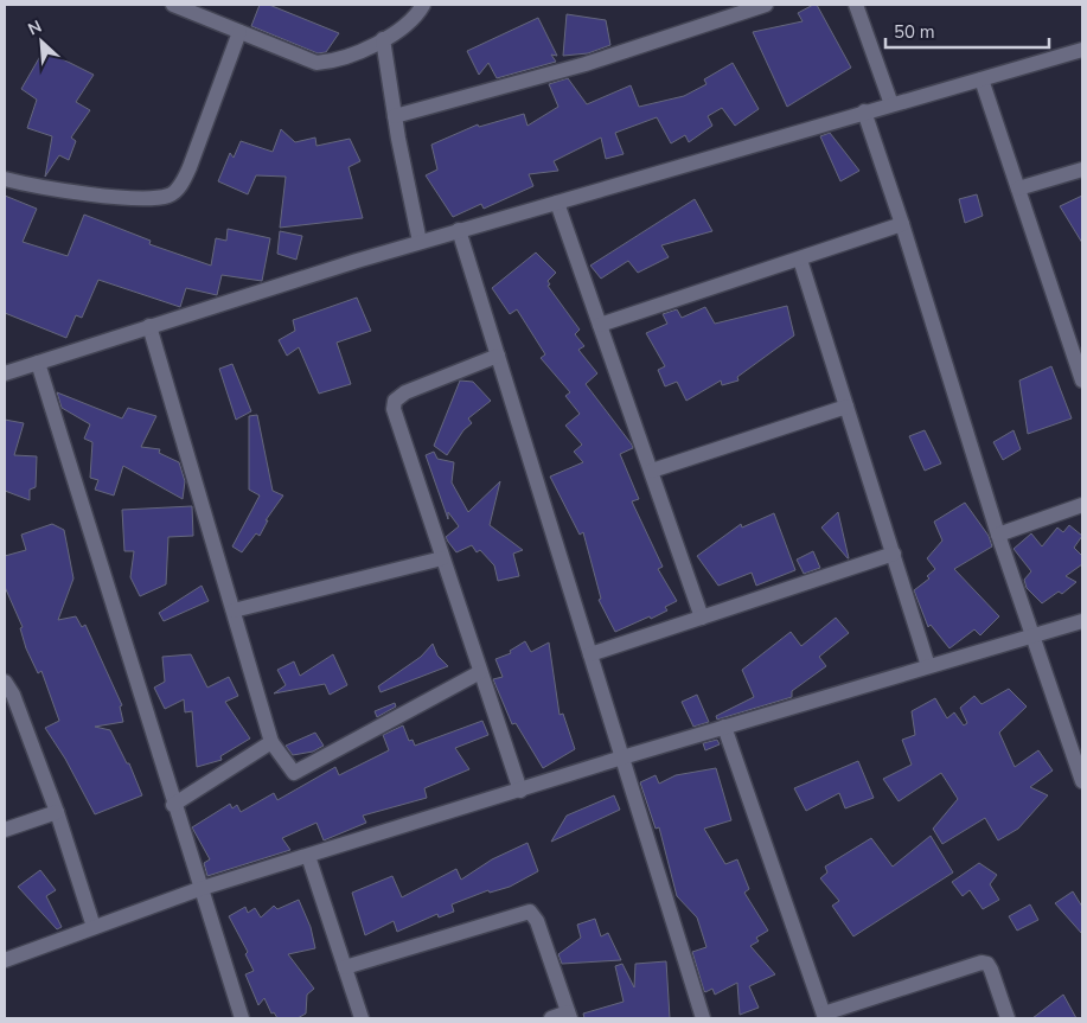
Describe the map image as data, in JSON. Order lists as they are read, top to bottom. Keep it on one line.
{"scale_bar":"50 m","north":"top left"}
